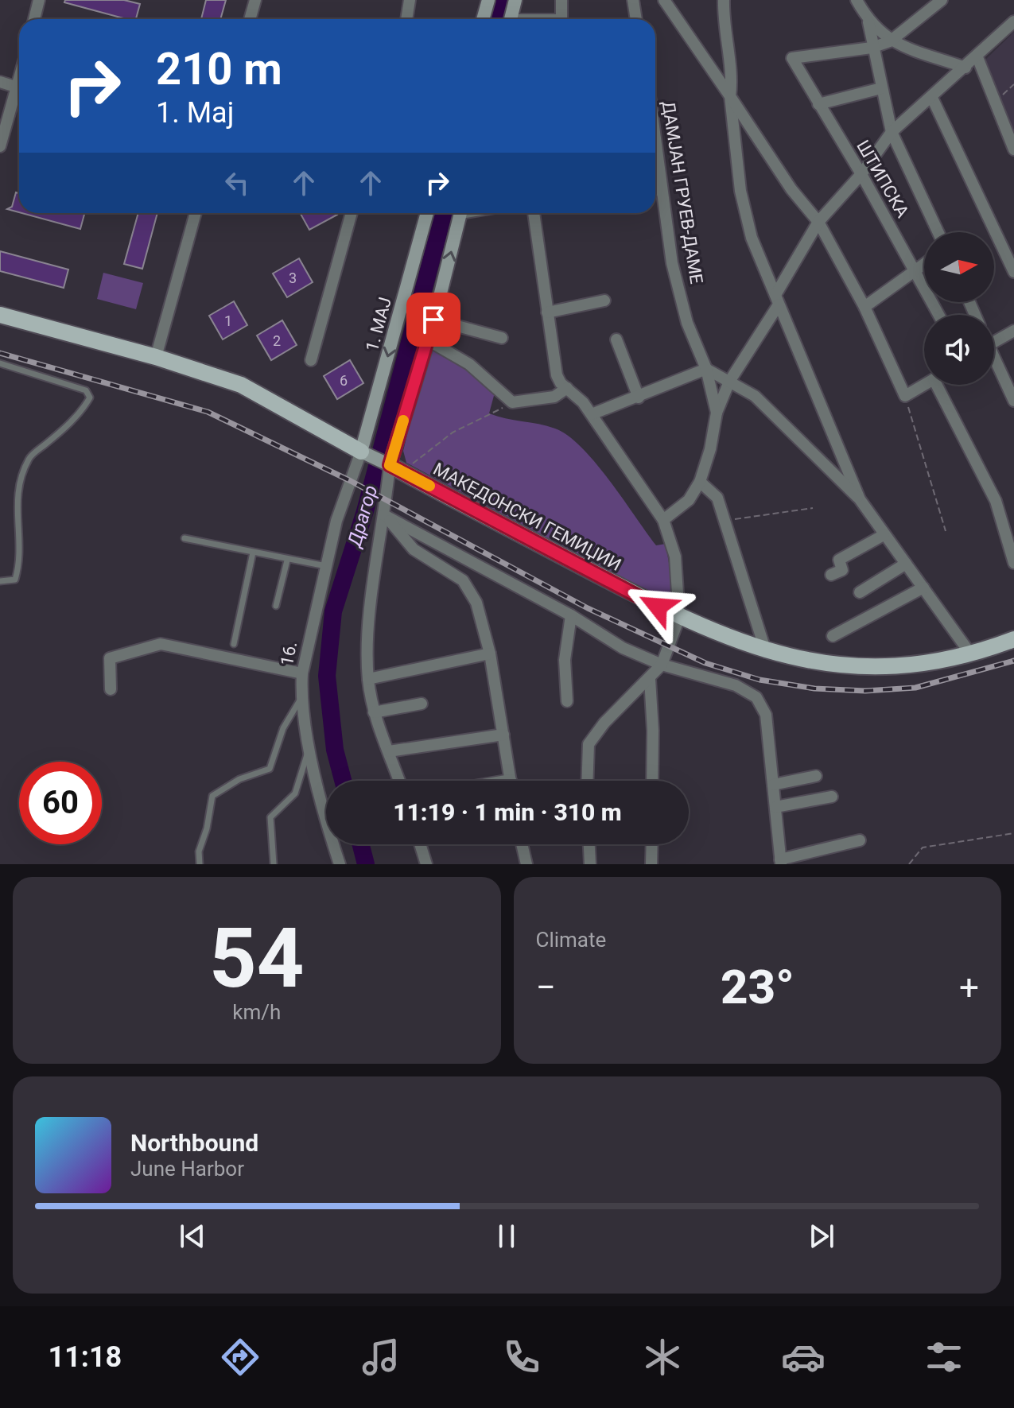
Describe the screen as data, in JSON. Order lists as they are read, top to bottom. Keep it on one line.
{"streets":{"main road":["МАКЕДОНСКИ ГЕМИЏИИ"],"street":["ШТИПСКА","ДАМЈАН ГРУЕВ-ДАМЕ","1. МАЈ","16."]},"crossings":[["1. МАЈ","16."]],"water":["Драгор"],"house_numbers":["3","1","2","6"],"north":"right","page":{"turn":["210 m","1. Мај"],"limit":"60","trip":"11:19 · 1 min · 310 m","tile":[["54","km/h"],"Climate"],"heat":["−","23°","+"],"song":["Northbound","June Harbor"],"tabs":"11:18"}}
